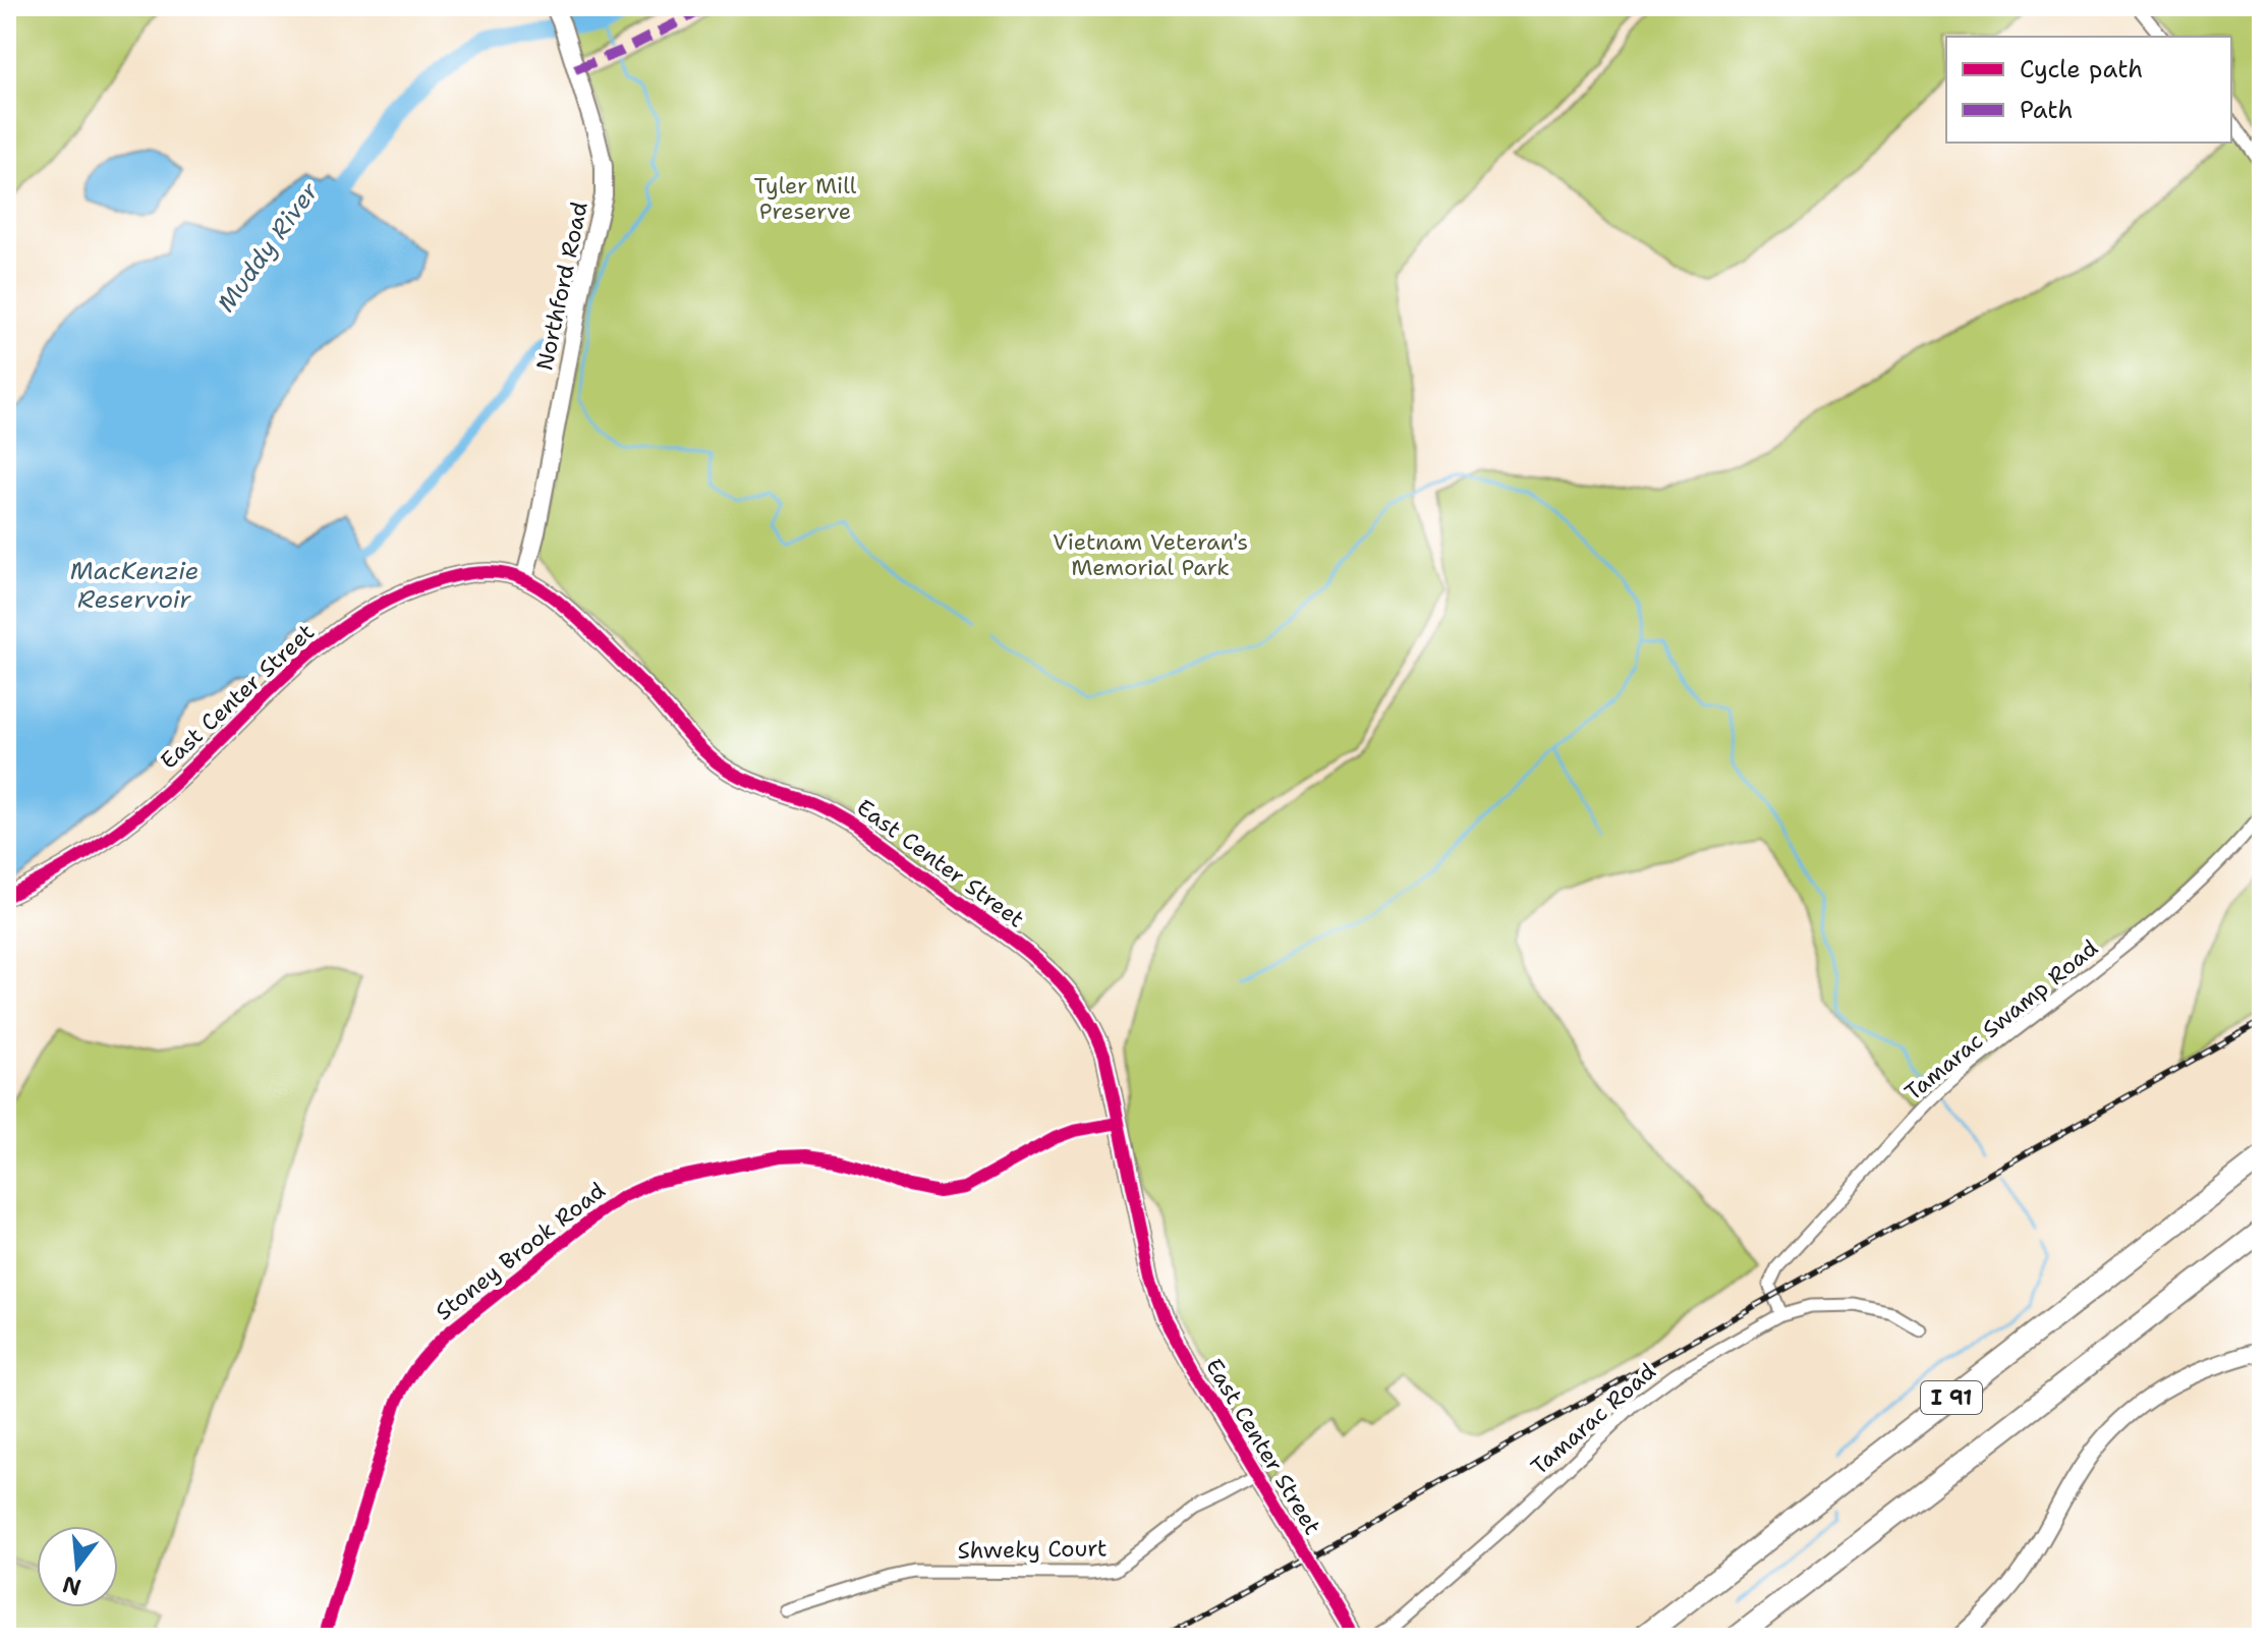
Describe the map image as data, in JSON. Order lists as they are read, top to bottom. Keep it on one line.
{"streets":{"highway":["I 91"],"street":["Northford Road","East Center Street","Tamarac Swamp Road","Stoney Brook Road","Tamarac Road","Shweky Court"]},"crossings":[["Northford Road","East Center Street"],["East Center Street","Stoney Brook Road"],["East Center Street","Shweky Court"],["Tamarac Swamp Road","Tamarac Road"]],"water":["Muddy River","MacKenzie Reservoir"],"parks":["Tyler Mill Preserve","Vietnam Veteran's Memorial Park"],"legend":["Cycle path","Path"],"north":"bottom"}
